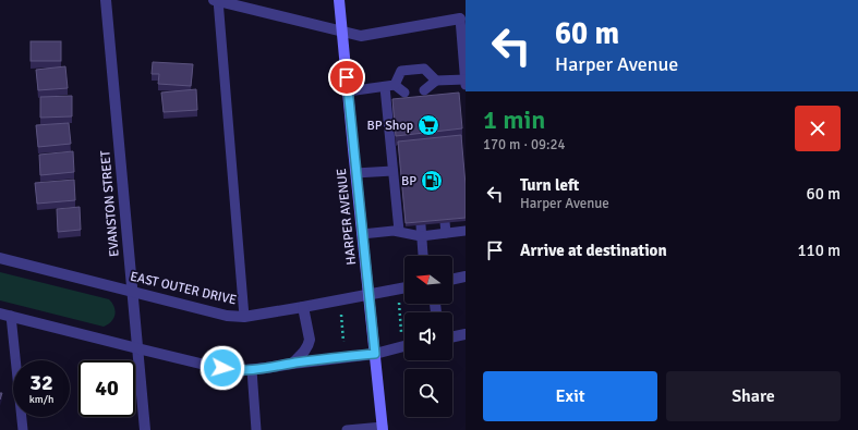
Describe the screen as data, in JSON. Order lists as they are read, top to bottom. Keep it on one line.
{"streets":{"main road":["HARPER AVENUE"],"street":["EVANSTON STREET","EAST OUTER DRIVE"]},"crossings":[["EVANSTON STREET","EAST OUTER DRIVE"],["HARPER AVENUE","EAST OUTER DRIVE"]],"places":{"supermarket":["BP Shop"],"fuel station":["BP"]},"north":"left","page":{"turn":["60 m","Harper Avenue"],"heading":["1 min","170 m · 09:24"],"list":[{"name":"Turn left","note":"Harper Avenue","value":"60 m"},{"name":"Arrive at destination","value":"110 m"}],"speed":"32 km/h","limit":"40","buttons":["Exit","Share"]}}
